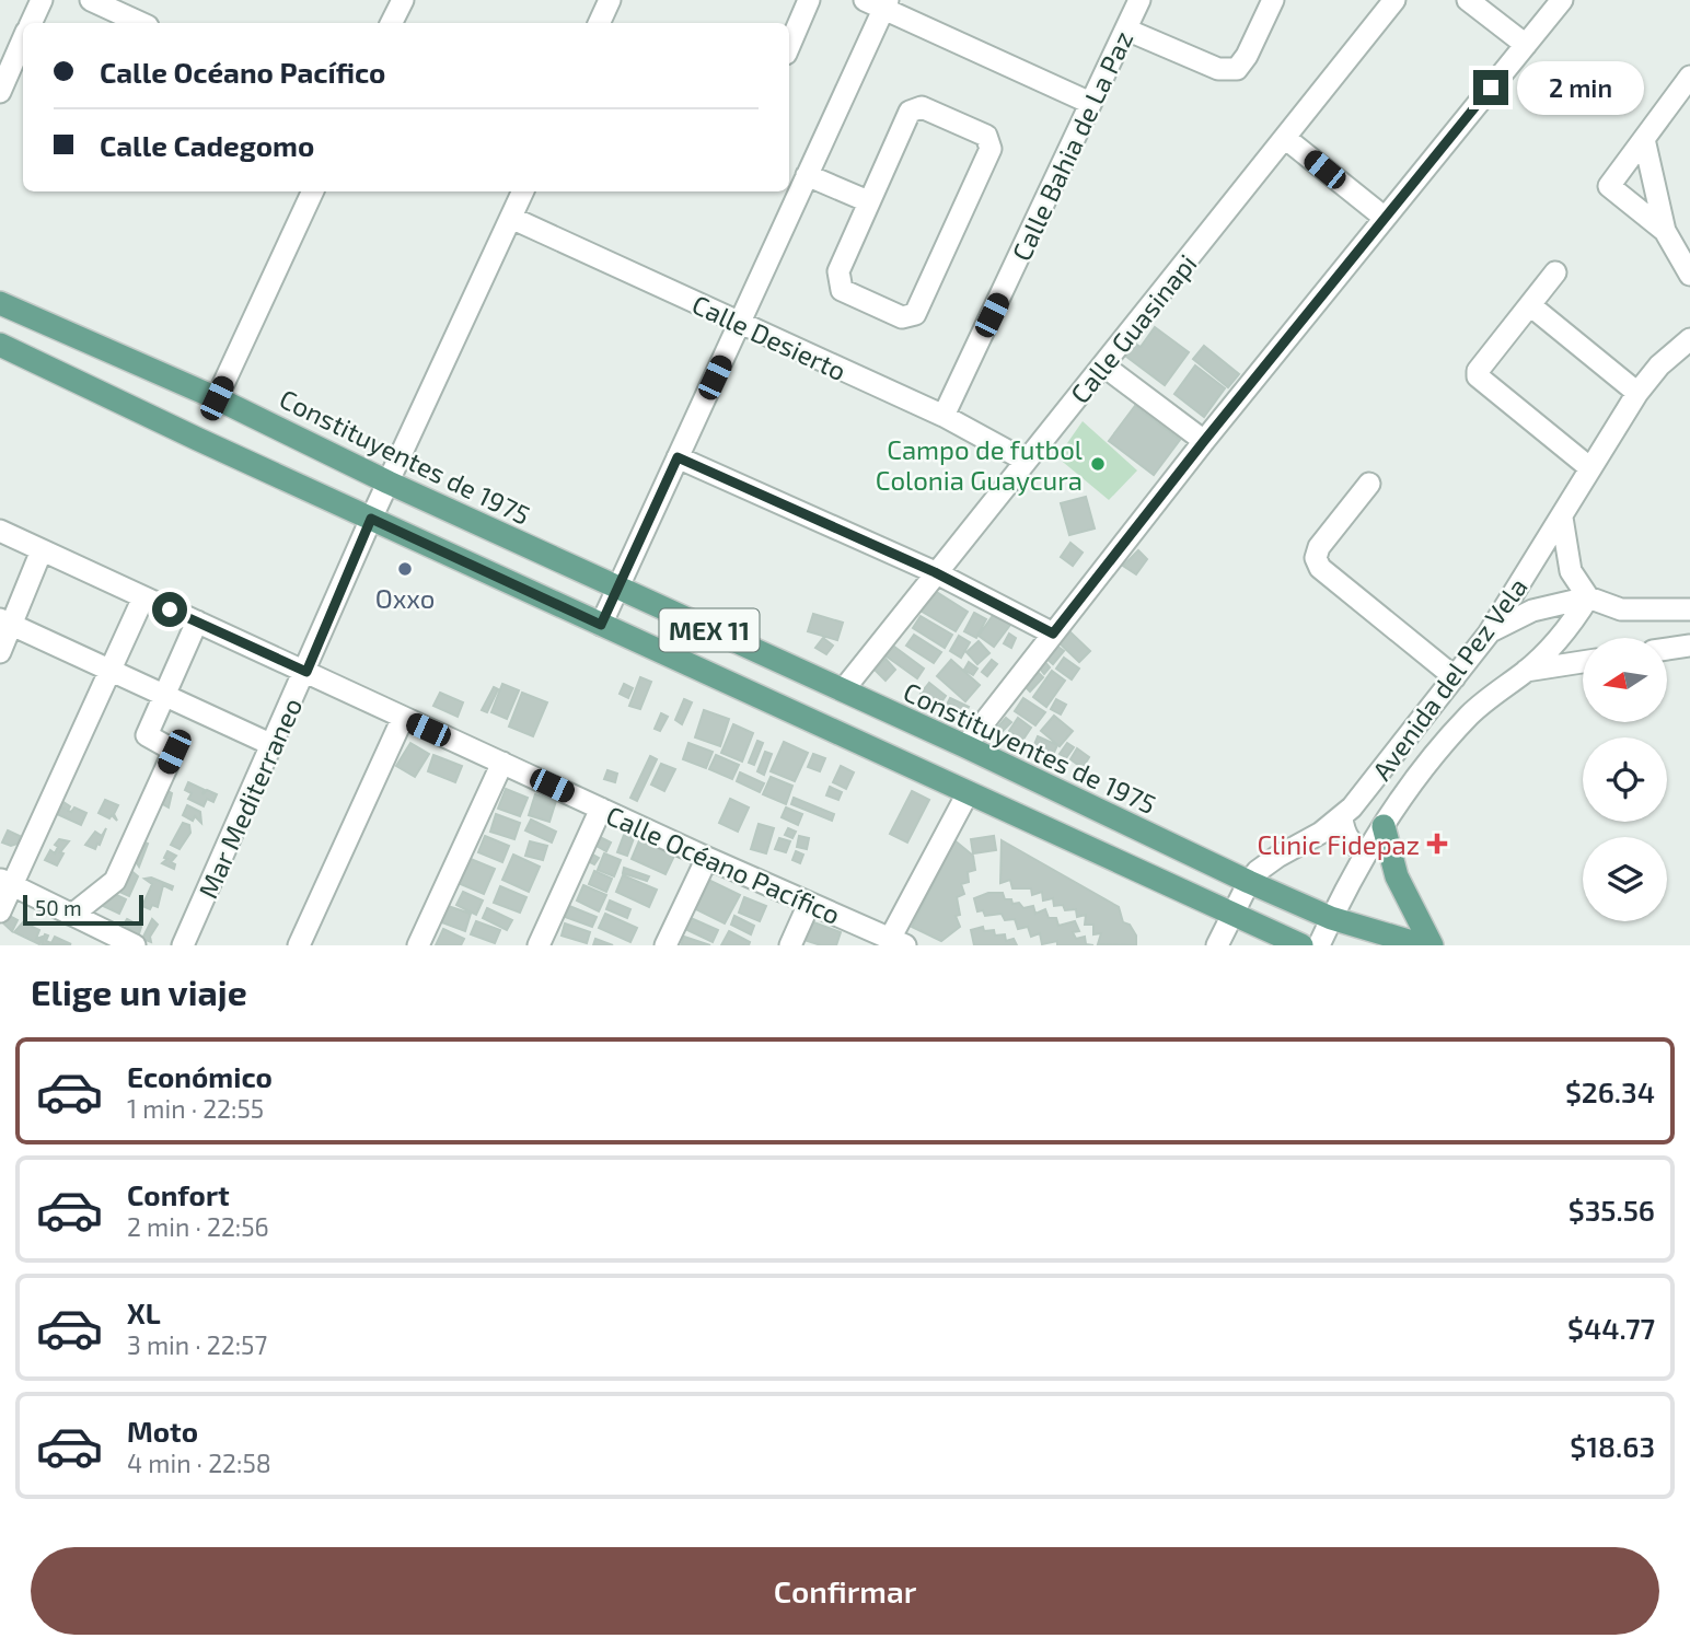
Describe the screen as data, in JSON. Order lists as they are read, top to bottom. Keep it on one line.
{"streets":{"main road":["Constituyentes de 1975","MEX 11"],"street":["Calle Bahia de La Paz","Calle Guasinapi","Calle Desierto","Avenida del Pez Vela","Mar Mediterraneo","Calle Océano Pacífico"]},"crossings":[["Calle Bahia de La Paz","Calle Desierto"],["Calle Guasinapi","Calle Desierto"],["Calle Guasinapi","Constituyentes de 1975"],["Calle Desierto","Mar Mediterraneo"],["Constituyentes de 1975","Avenida del Pez Vela"],["Constituyentes de 1975","Mar Mediterraneo"],["MEX 11","Avenida del Pez Vela"],["MEX 11","Mar Mediterraneo"],["Mar Mediterraneo","Calle Océano Pacífico"]],"places":{"other":["Campo de futbol Colonia Guaycura","Oxxo"],"health":["Clinic Fidepaz"]},"scale_bar":"50 m","north":"left","page":{"banner":["Calle Océano Pacífico","Calle Cadegomo"],"bubble":"2 min","scale":"50 m","heading":"Elige un viaje","list":[{"name":"Económico","note":"1 min · 22:55","value":"$26.34"},{"name":"Confort","note":"2 min · 22:56","value":"$35.56"},{"name":"XL","note":"3 min · 22:57","value":"$44.77"},{"name":"Moto","note":"4 min · 22:58","value":"$18.63"}],"buttons":"Confirmar"}}
